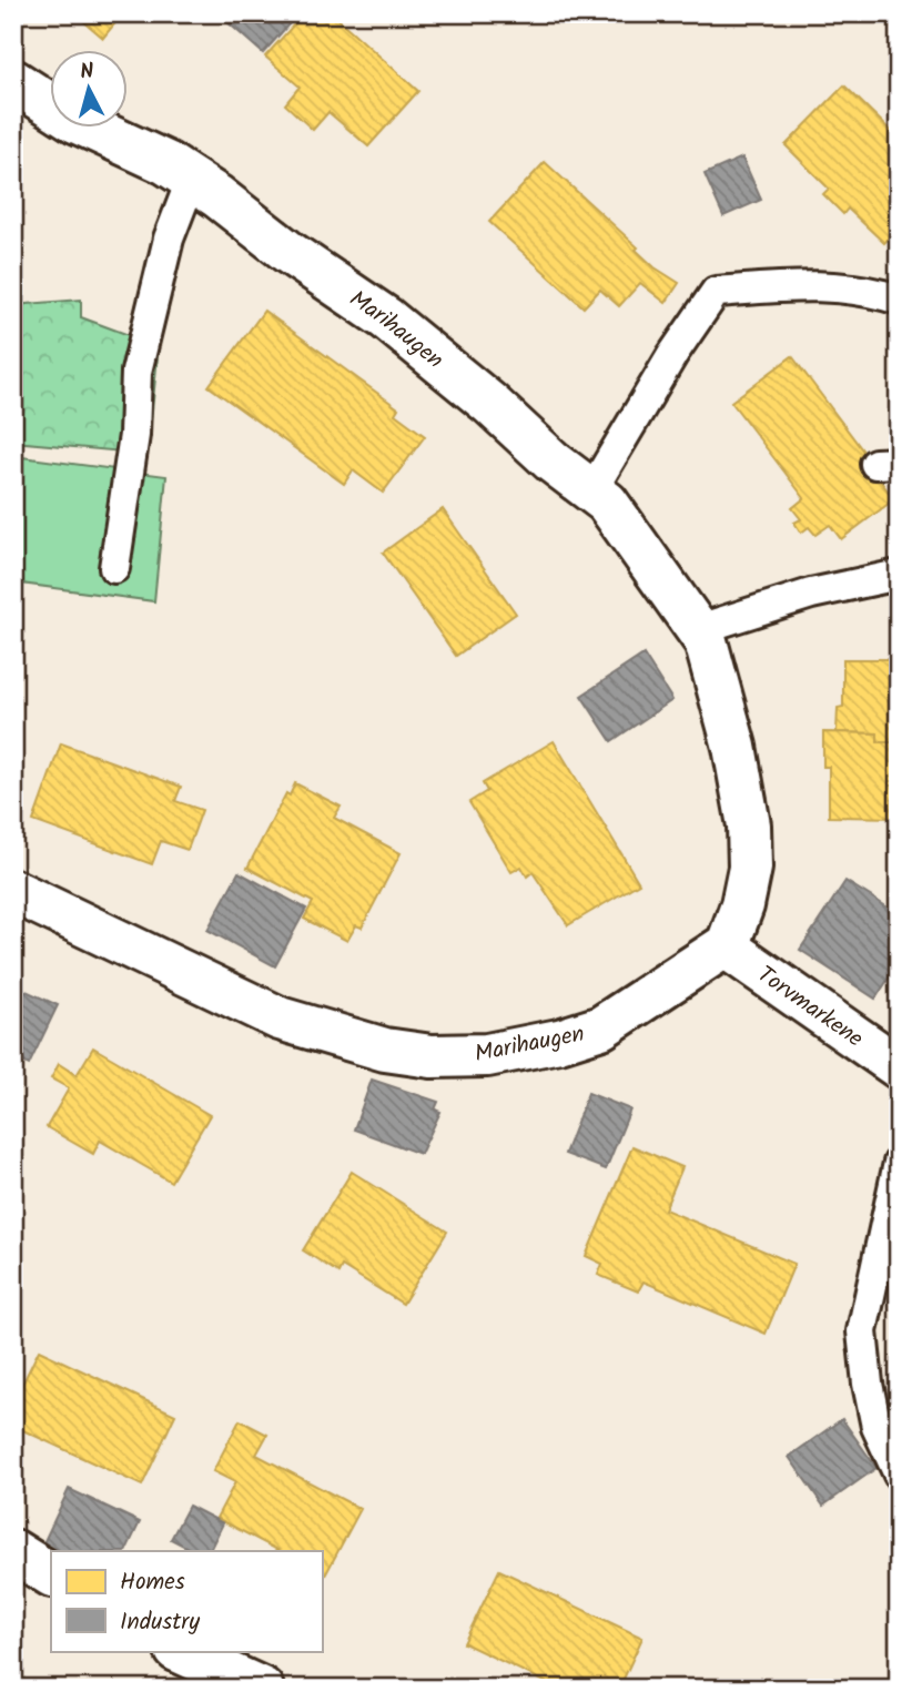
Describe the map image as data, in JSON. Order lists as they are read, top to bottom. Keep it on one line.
{"streets":{"street":["Marihaugen","Torvmarkene"]},"crossings":[["Marihaugen","Torvmarkene"]],"legend":["Homes","Industry"],"north":"top"}
